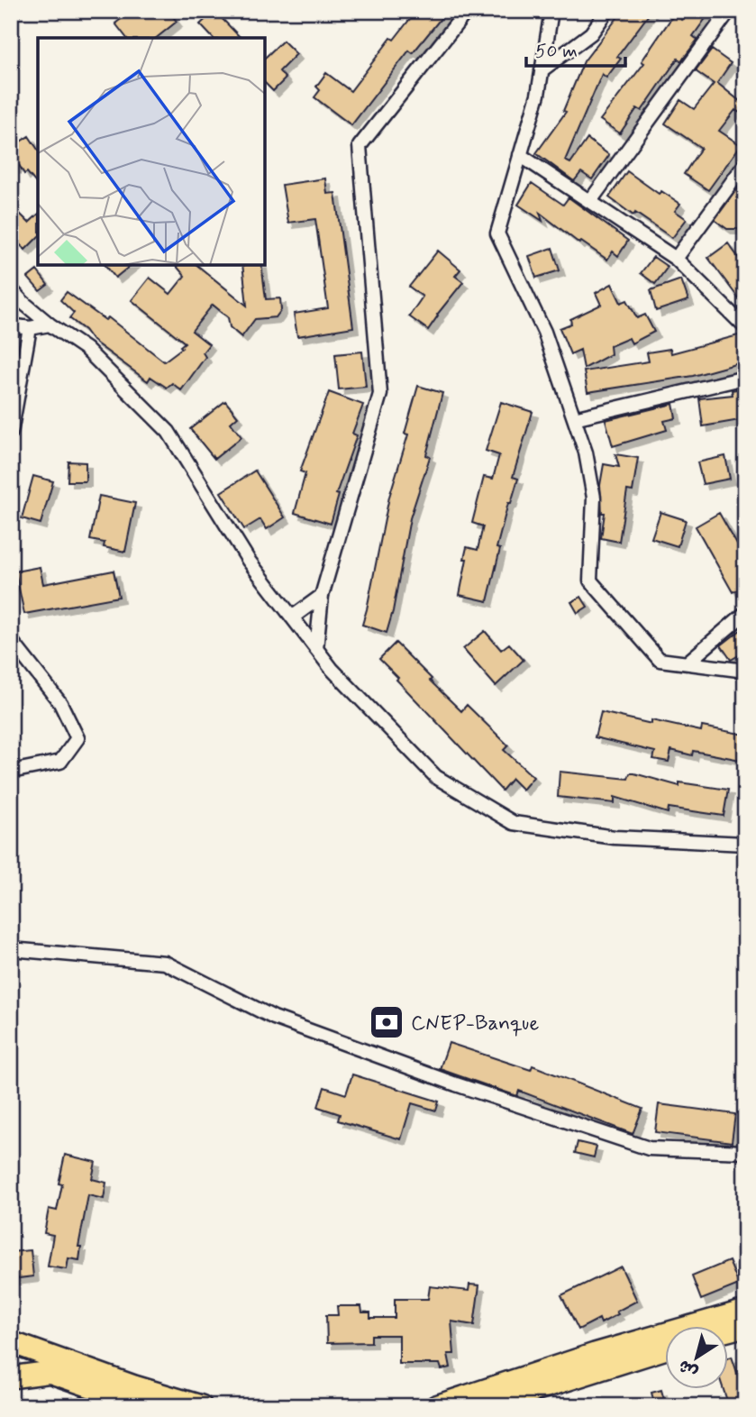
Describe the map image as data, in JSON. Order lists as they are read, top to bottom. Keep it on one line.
{"places":{"bank":["CNEP-Banque"]},"scale_bar":"50 m","north":"bottom left"}
